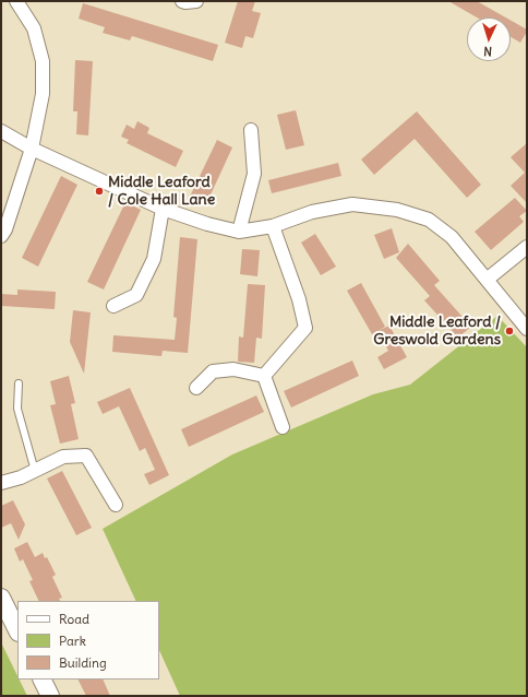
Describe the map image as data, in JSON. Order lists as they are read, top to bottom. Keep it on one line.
{"places":["Middle Leaford / Cole Hall Lane","Middle Leaford / Greswold Gardens"],"legend":["Road","Park","Building"],"north":"bottom"}
